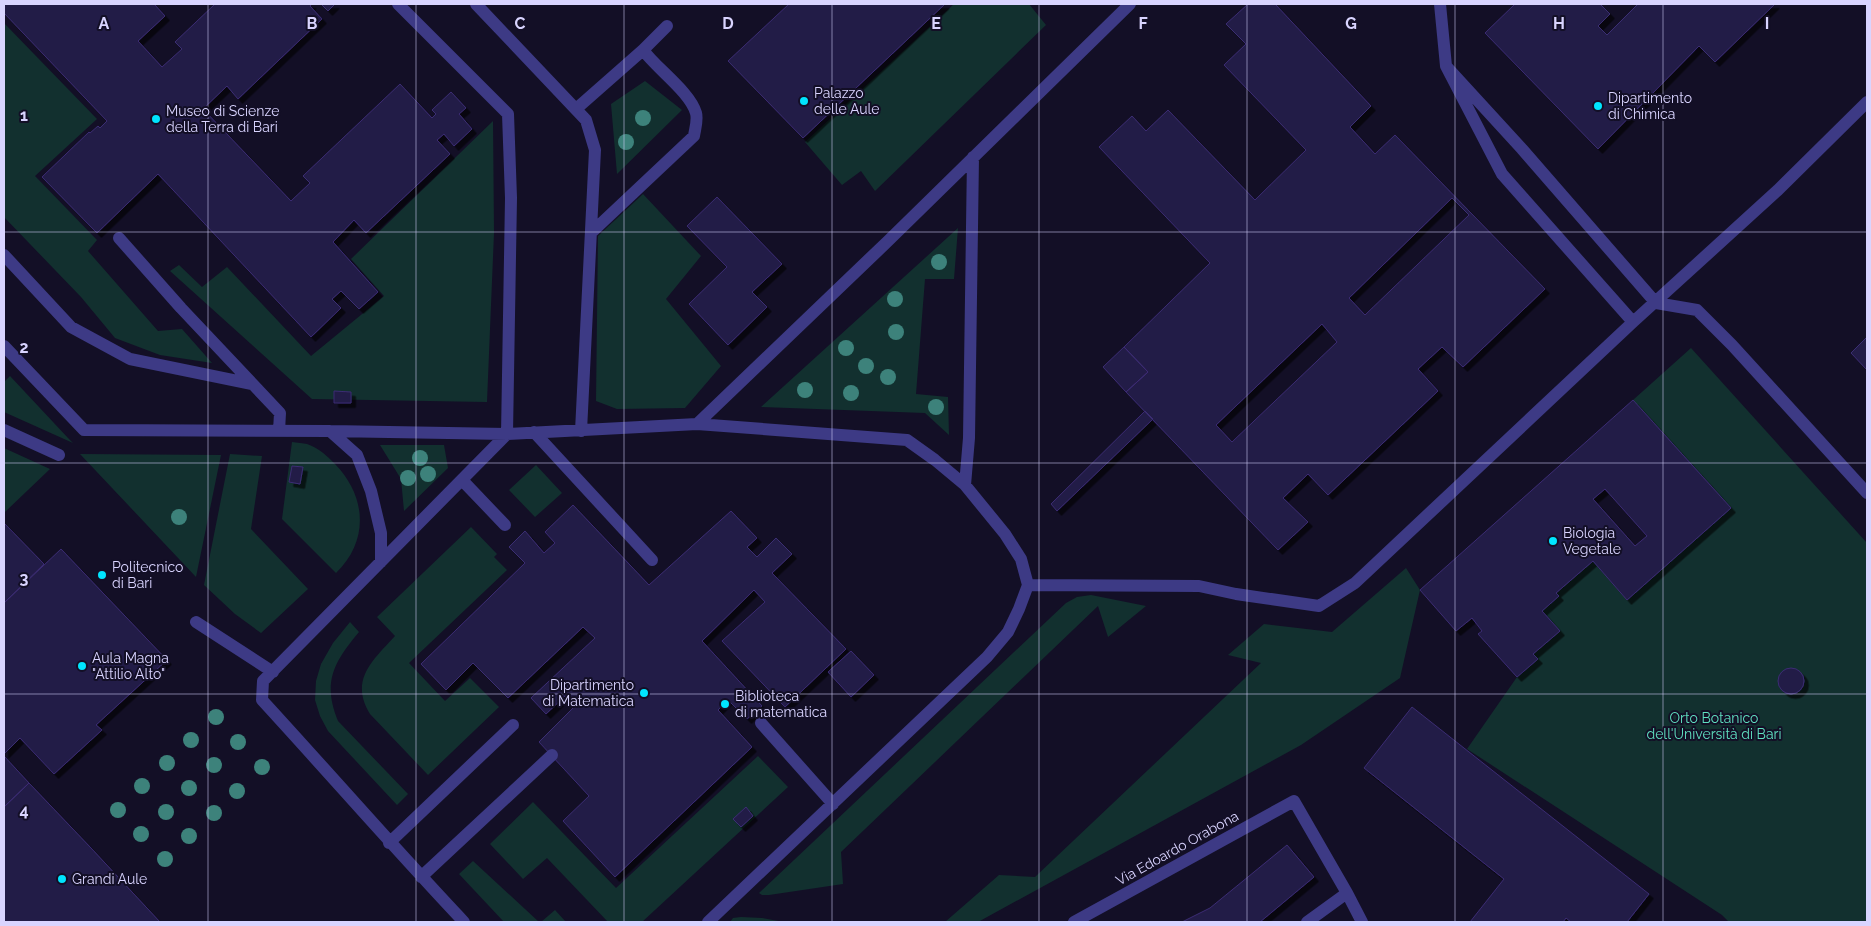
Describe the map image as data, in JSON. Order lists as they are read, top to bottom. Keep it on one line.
{"streets":{"street":["Via Edoardo Orabona"]},"parks":["Orto Botanico dell'Università di Bari"],"places":["Palazzo delle Aule","Dipartimento di Chimica","Museo di Scienze della Terra di Bari","Biologia Vegetale","Politecnico di Bari","Aula Magna \"Attilio Alto\"","Dipartimento di Matematica","Biblioteca di matematica","Grandi Aule"],"grid":{"columns":["A","B","C","D","E","F","G","H","I"],"rows":["1","2","3","4"]}}
